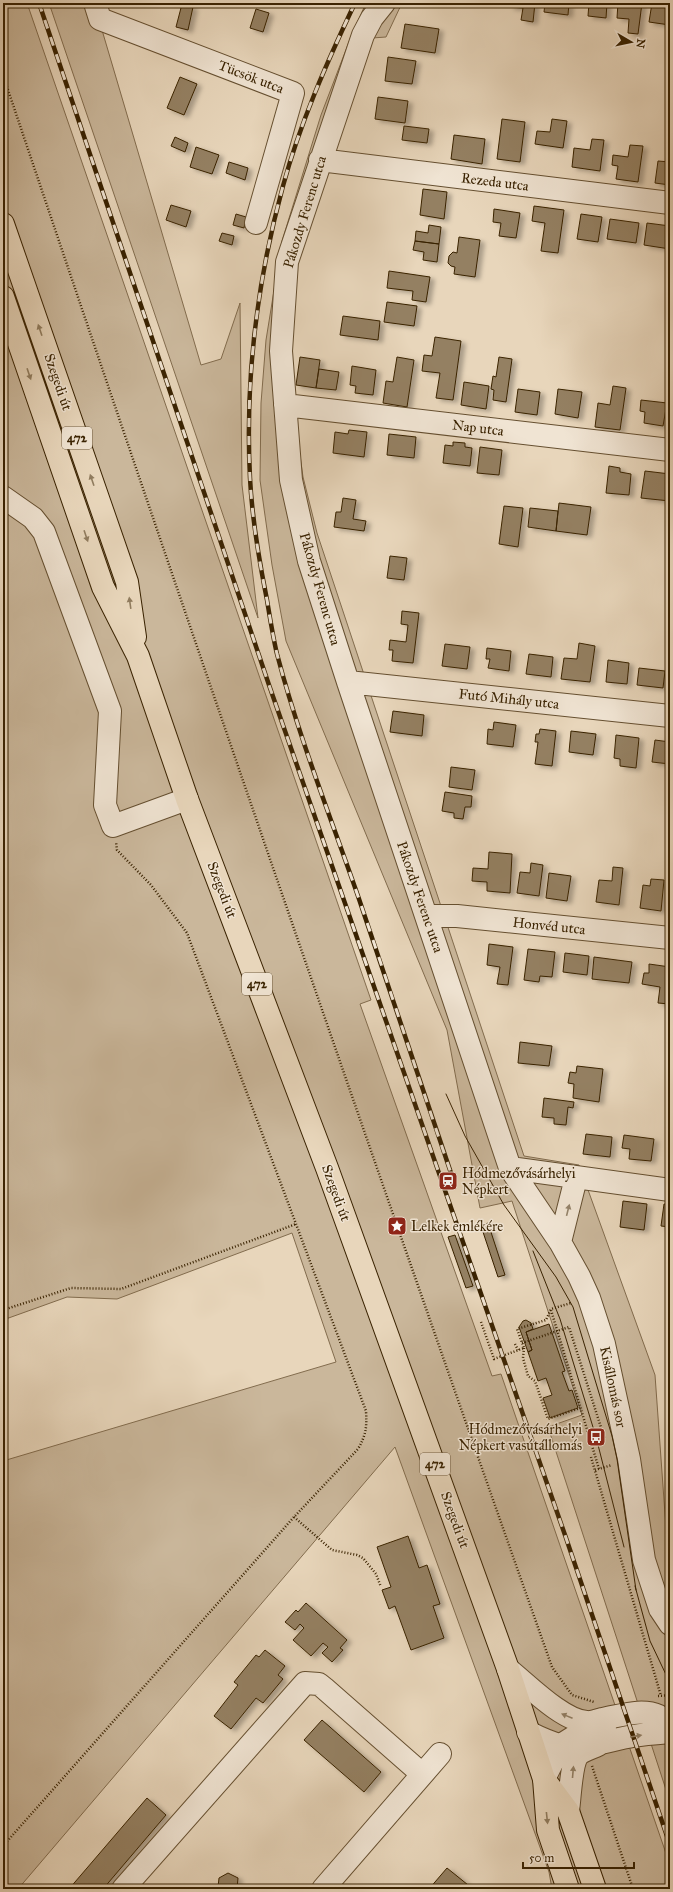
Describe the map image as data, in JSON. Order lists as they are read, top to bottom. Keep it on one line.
{"streets":{"main road":["Szegedi út","472"],"street":["Tücsök utca","Rezeda utca","Pákozdy Ferenc utca","Nap utca","Futó Mihály utca","Honvéd utca","Kisállomás sor"]},"crossings":[["Rezeda utca","Pákozdy Ferenc utca"],["Pákozdy Ferenc utca","Nap utca"],["Pákozdy Ferenc utca","Futó Mihály utca"],["Pákozdy Ferenc utca","Honvéd utca"],["Pákozdy Ferenc utca","Kisállomás sor"],["Szegedi út","472"]],"places":{"station":["Hódmezővásárhelyi Népkert"],"place":["Lelkek emlékére"],"bus stop":["Hódmezővásárhelyi Népkert vasútállomás"]},"scale_bar":"50 m","north":"right"}
